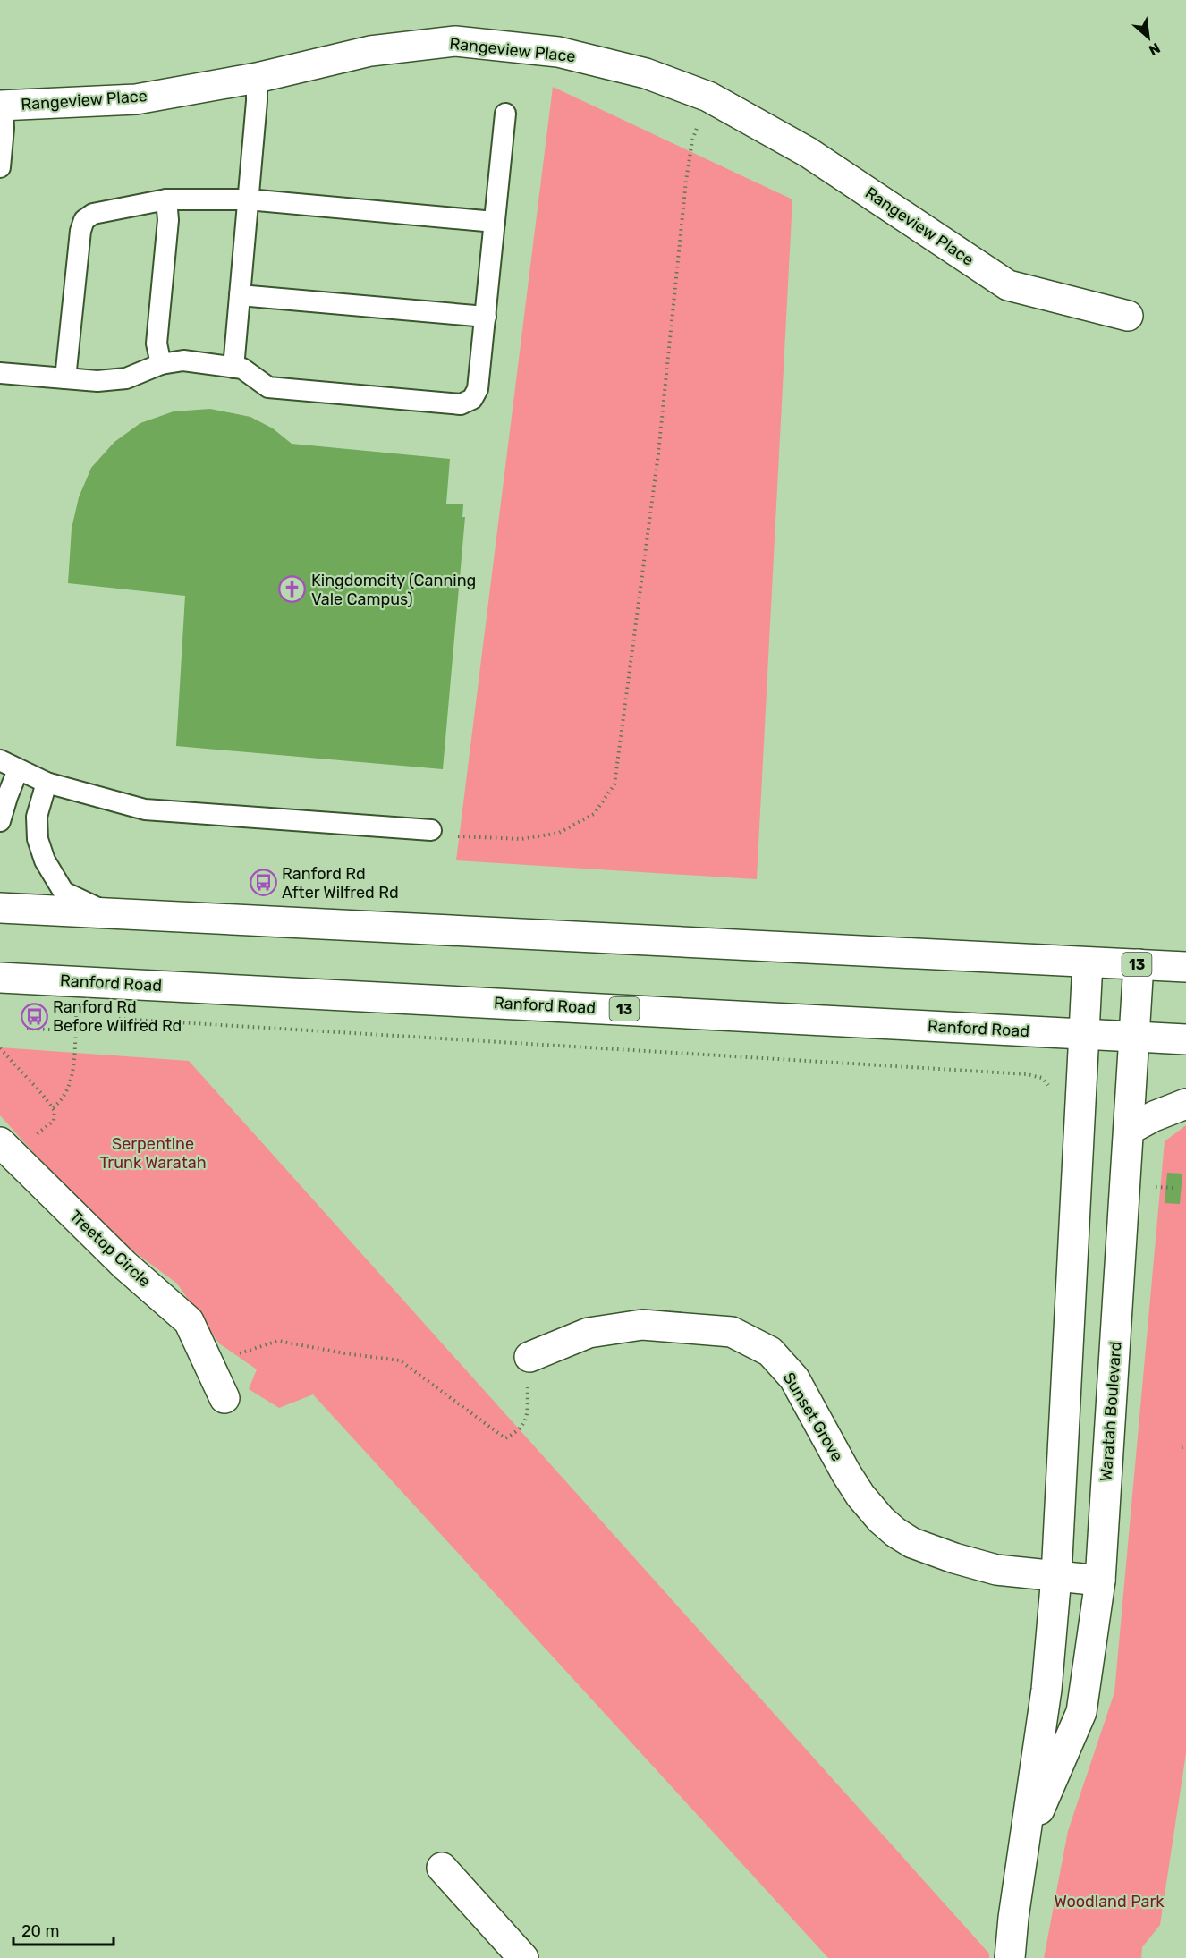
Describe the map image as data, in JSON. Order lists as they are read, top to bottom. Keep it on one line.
{"streets":{"street":["Rangeview Place","13","Ranford Road","Treetop Circle","Waratah Boulevard","Sunset Grove"]},"crossings":[["13","Waratah Boulevard"],["Ranford Road","Waratah Boulevard"],["Waratah Boulevard","Sunset Grove"]],"parks":["Serpentine Trunk Waratah","Woodland Park"],"places":{"church":["Kingdomcity (Canning Vale Campus)"],"bus stop":["Ranford Rd After Wilfred Rd","Ranford Rd Before Wilfred Rd"]},"scale_bar":"20 m","north":"bottom right"}
